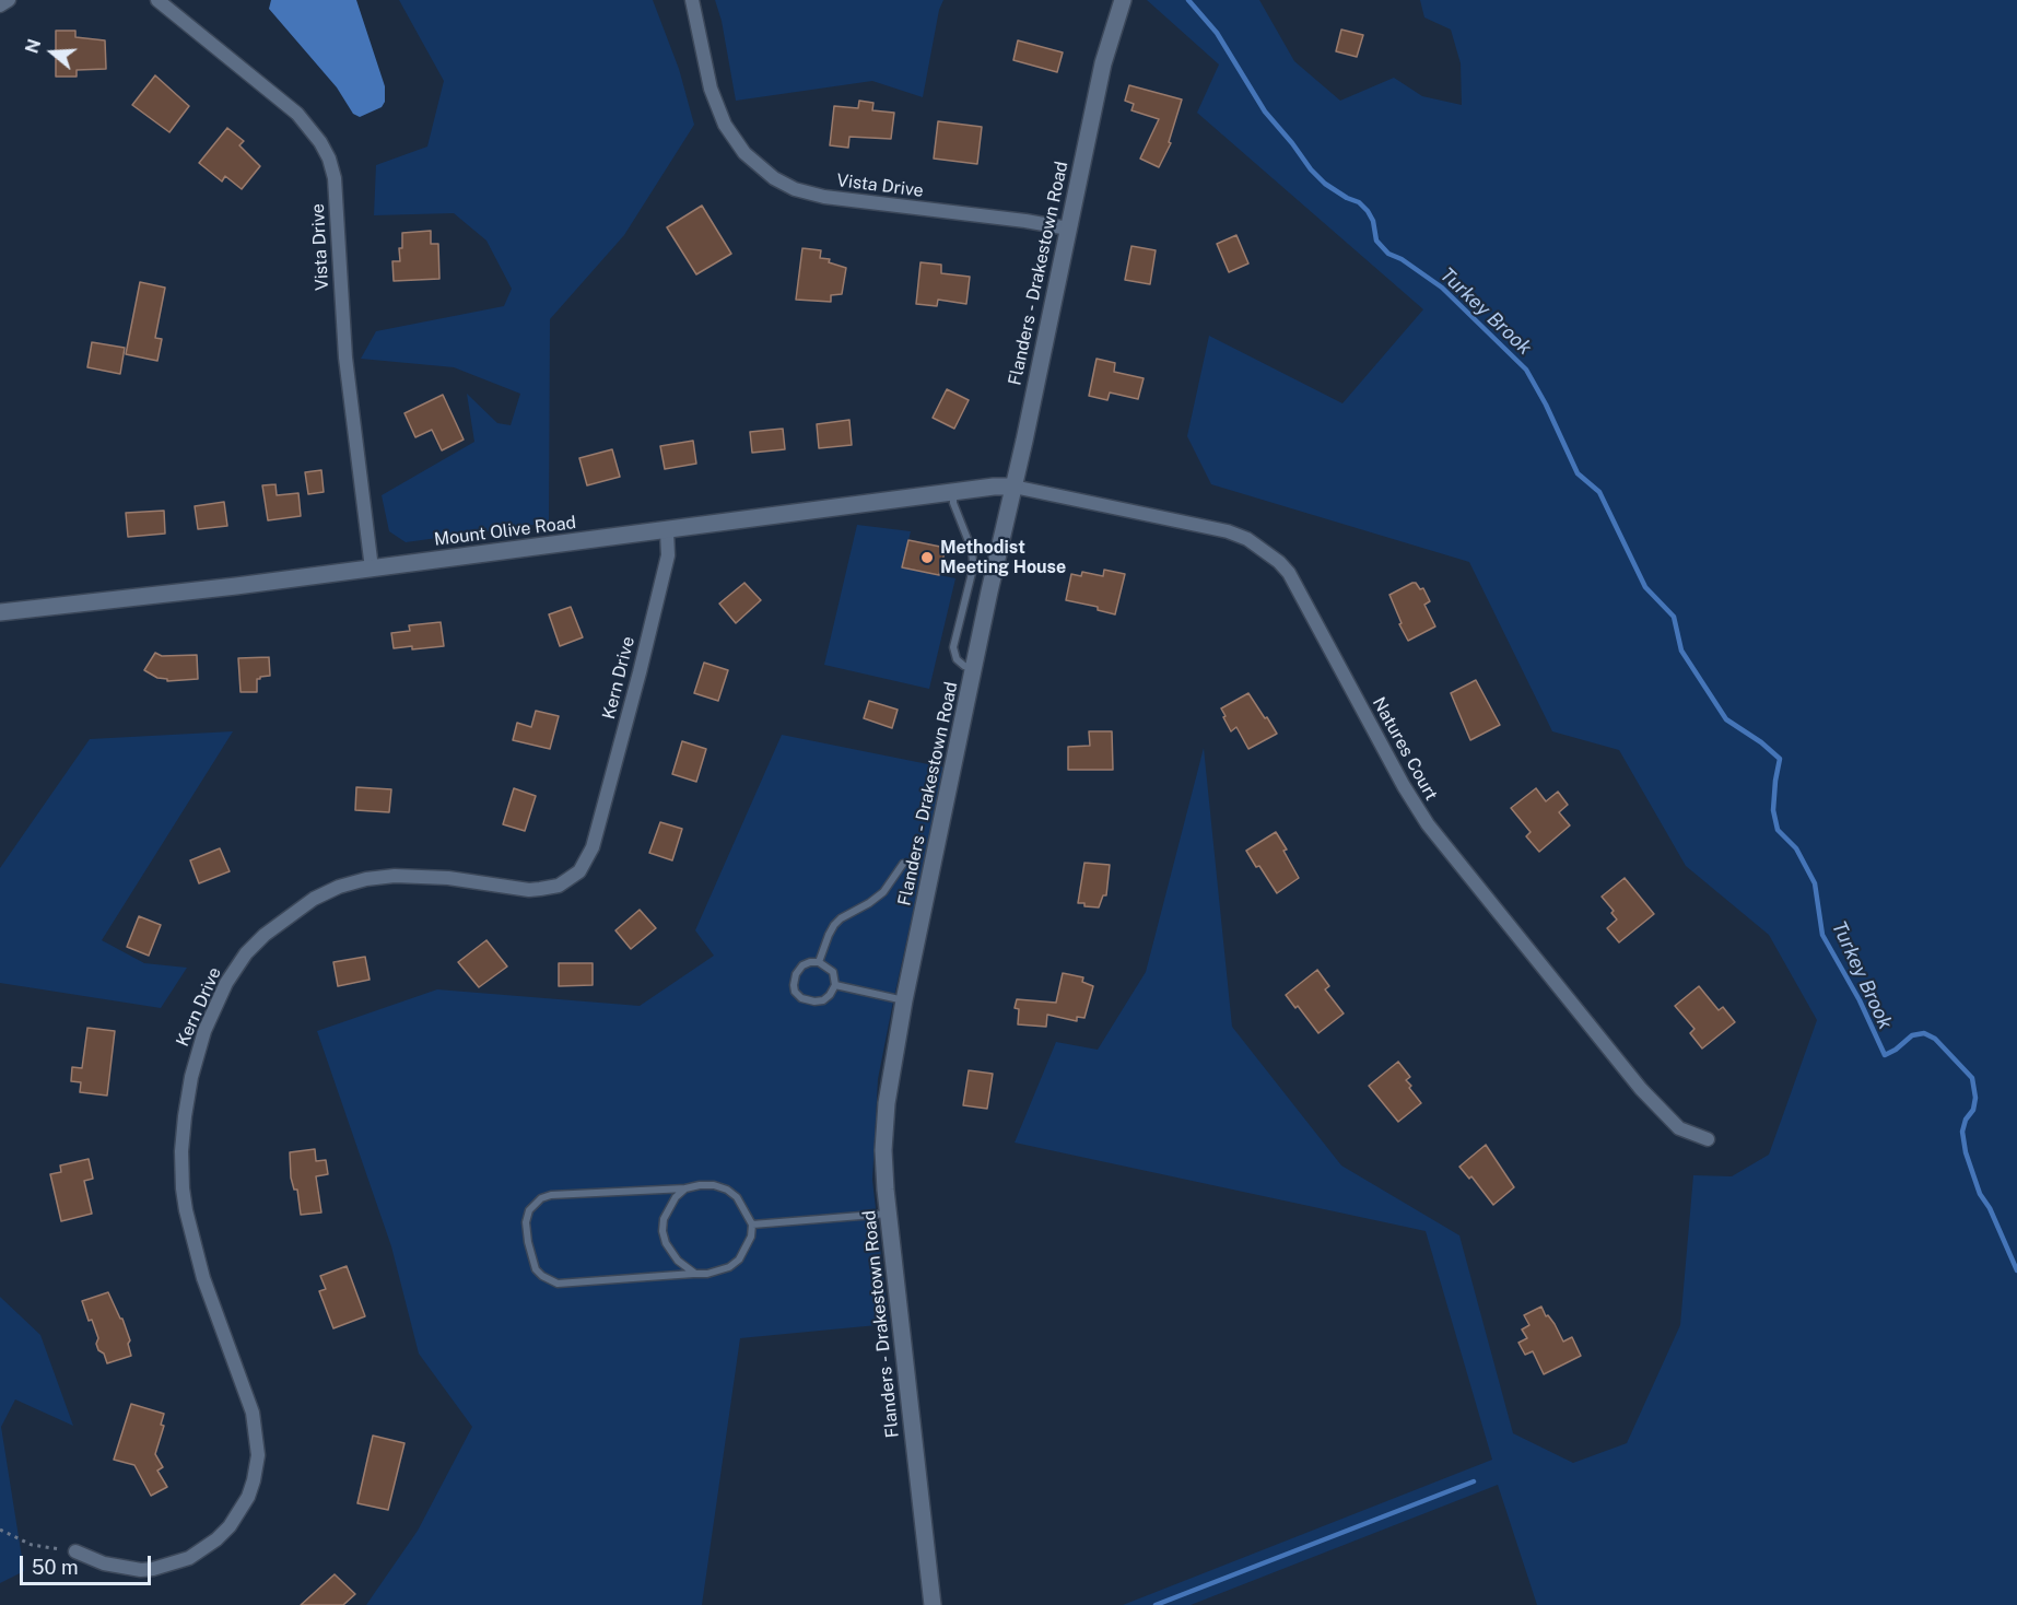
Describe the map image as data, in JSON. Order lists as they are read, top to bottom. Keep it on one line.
{"streets":{"street":["Vista Drive","Flanders - Drakestown Road","Mount Olive Road","Kern Drive","Natures Court"]},"crossings":[["Vista Drive","Flanders - Drakestown Road"],["Vista Drive","Mount Olive Road"],["Flanders - Drakestown Road","Mount Olive Road"],["Flanders - Drakestown Road","Natures Court"],["Mount Olive Road","Kern Drive"],["Mount Olive Road","Natures Court"]],"water":["Turkey Brook"],"places":["Methodist Meeting House"],"scale_bar":"50 m","north":"left"}
